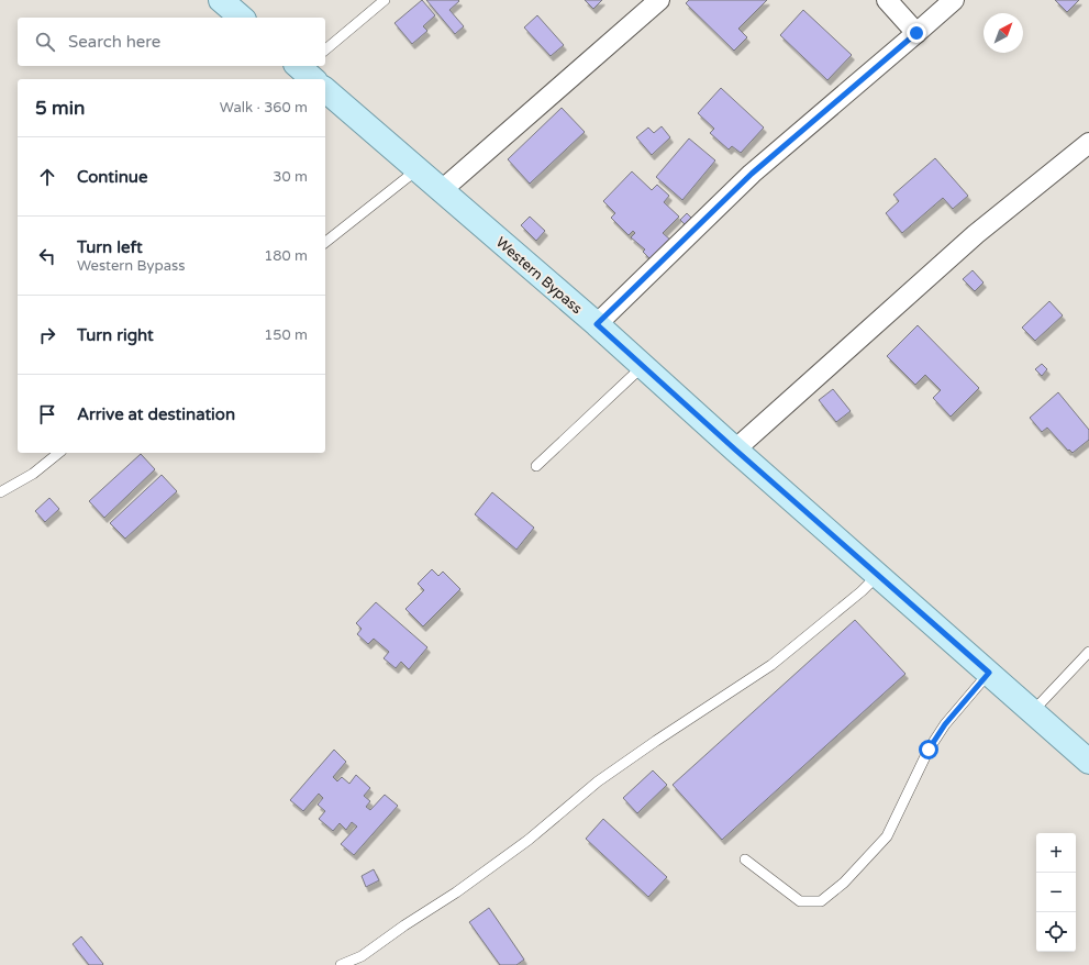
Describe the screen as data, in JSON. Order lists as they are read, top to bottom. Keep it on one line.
{"streets":{"main road":["Western Bypass"]},"north":"top right","page":{"search":"Search here","heading":["5 min","Walk · 360 m"],"list":[["Continue","30 m"],["Turn left","Western Bypass","180 m"],["Turn right","150 m"],"Arrive at destination"],"map_buttons":["+","−"]}}
